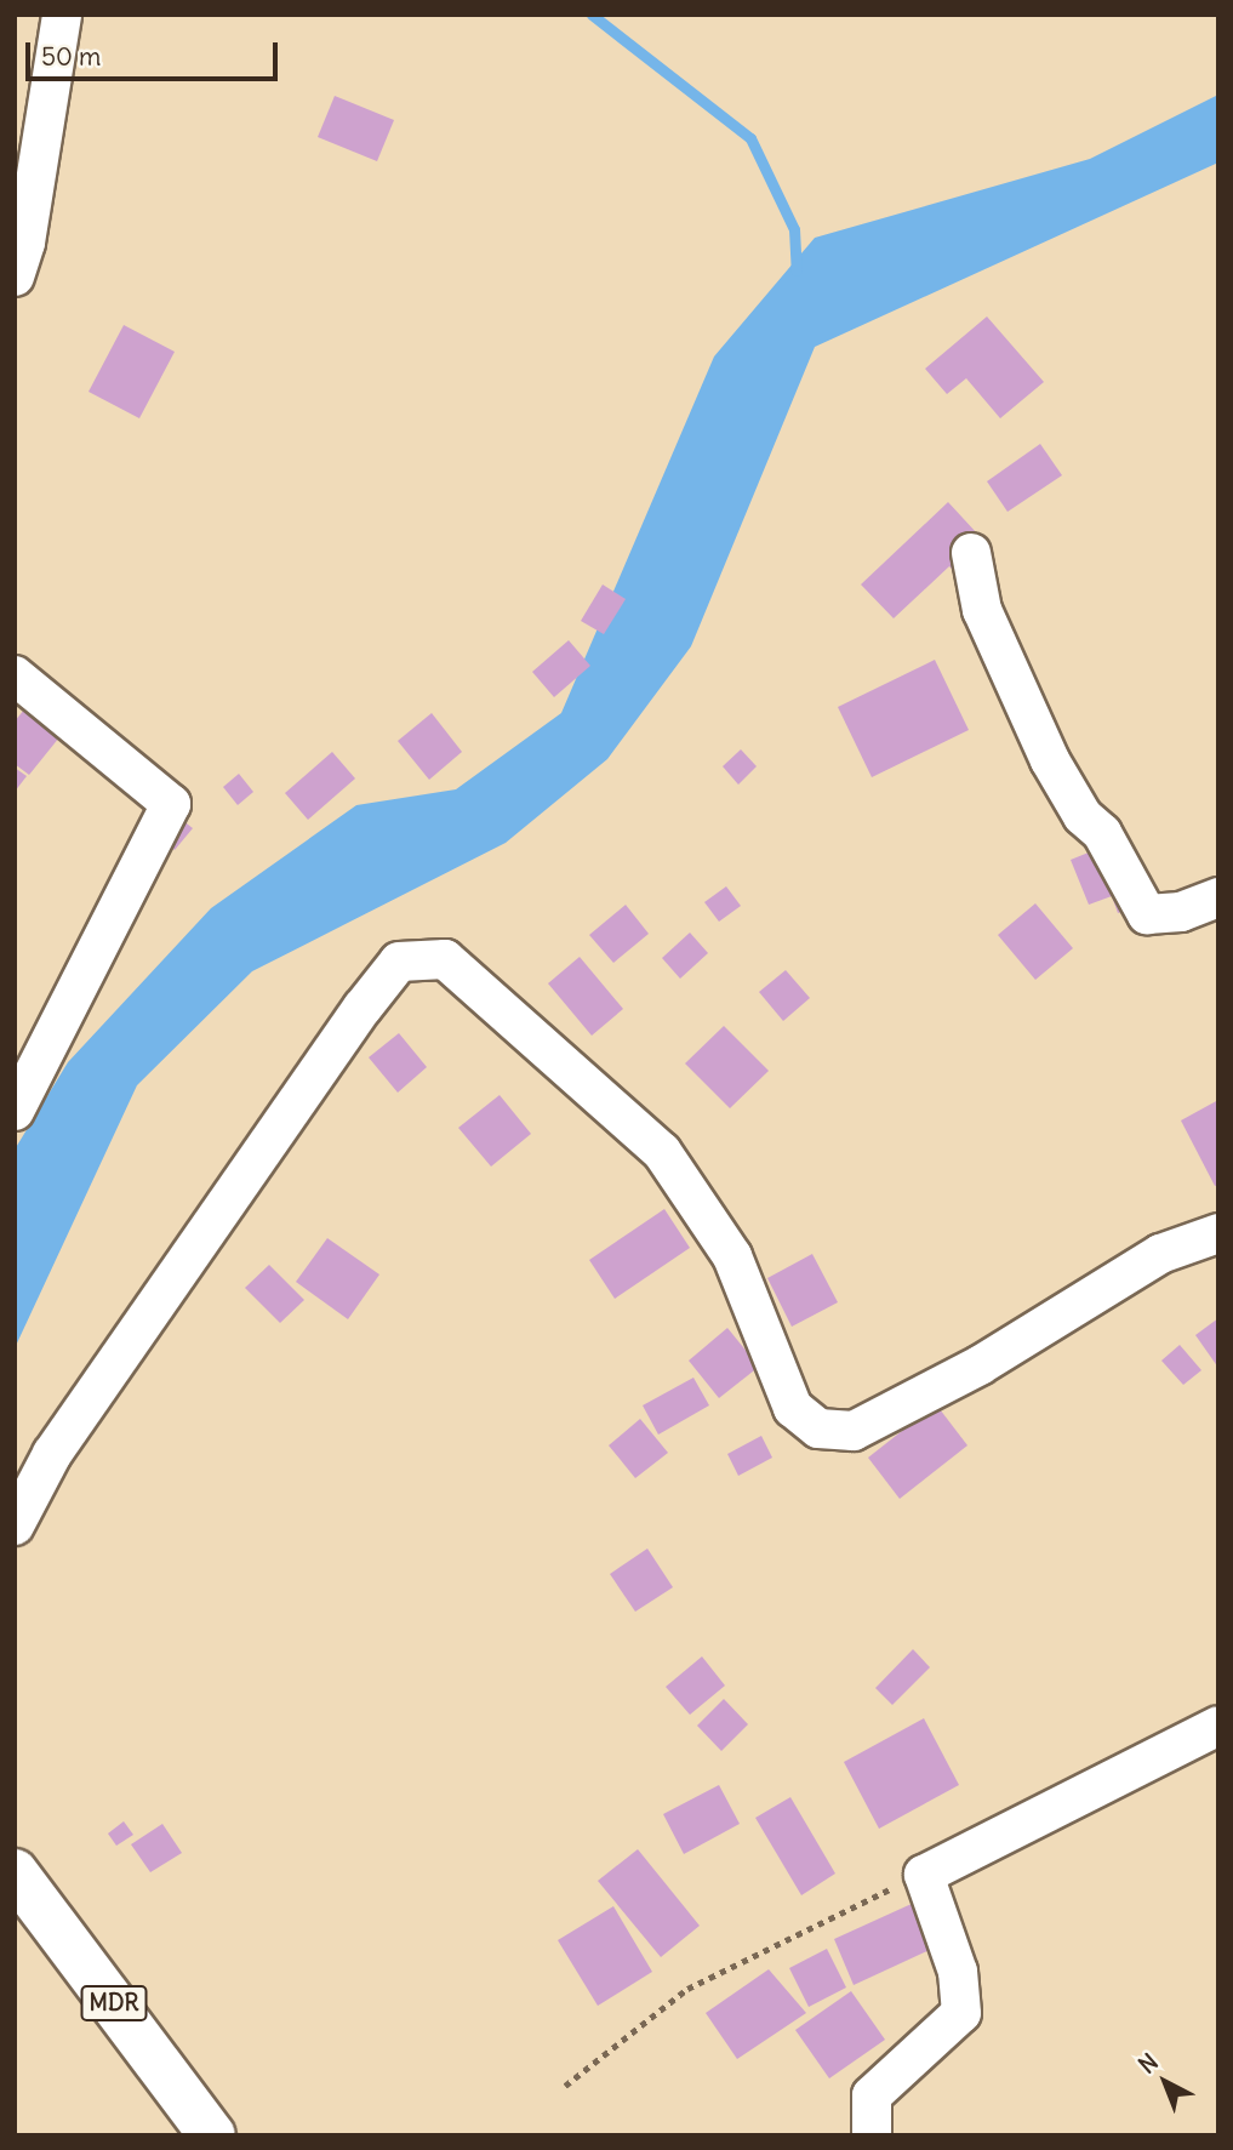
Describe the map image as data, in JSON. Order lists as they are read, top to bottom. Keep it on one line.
{"streets":{"main road":["MDR"]},"scale_bar":"50 m","north":"top left"}
